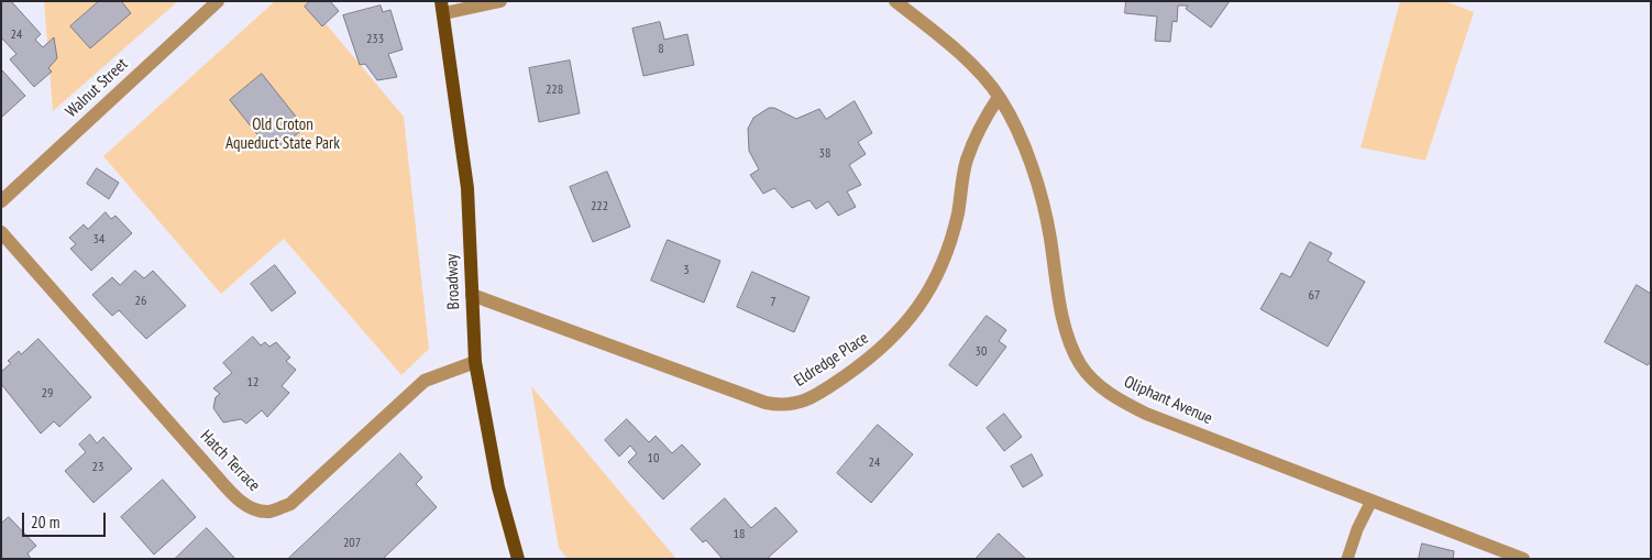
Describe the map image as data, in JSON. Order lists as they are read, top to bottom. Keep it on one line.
{"streets":{"main road":["Broadway"],"street":["Walnut Street","Eldredge Place","Oliphant Avenue","Hatch Terrace"]},"crossings":[["Broadway","Eldredge Place"],["Broadway","Hatch Terrace"],["Eldredge Place","Oliphant Avenue"]],"parks":["Old Croton Aqueduct State Park"],"house_numbers":["24","233","8","228","38","222","34","3","67","26","7","30","12","29","10","24","23","18","207"],"scale_bar":"20 m"}
